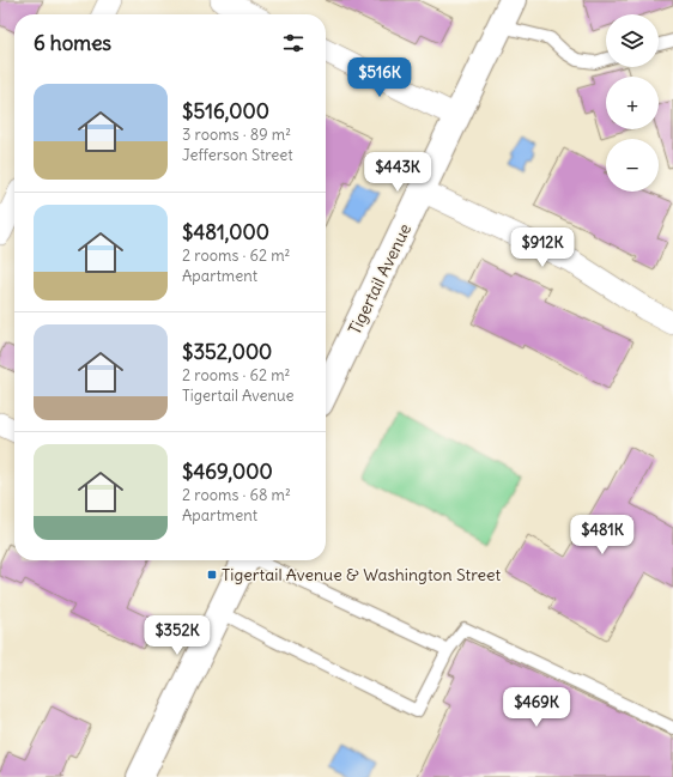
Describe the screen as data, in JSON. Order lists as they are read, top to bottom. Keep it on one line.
{"streets":{"street":["Tigertail Avenue"]},"places":{"transit":["Tigertail Avenue & Washington Street"]},"page":{"map_buttons":["+","−"],"heading":"6 homes","price":["$516K","$443K","$912K","$481K","$352K","$469K"],"list":[{"name":"$516,000","note":"3 rooms · 89 m² · Jefferson Street"},{"name":"$481,000","note":"2 rooms · 62 m² · Apartment"},{"name":"$352,000","note":"2 rooms · 62 m² · Tigertail Avenue"},{"name":"$469,000","note":"2 rooms · 68 m² · Apartment"}]}}
